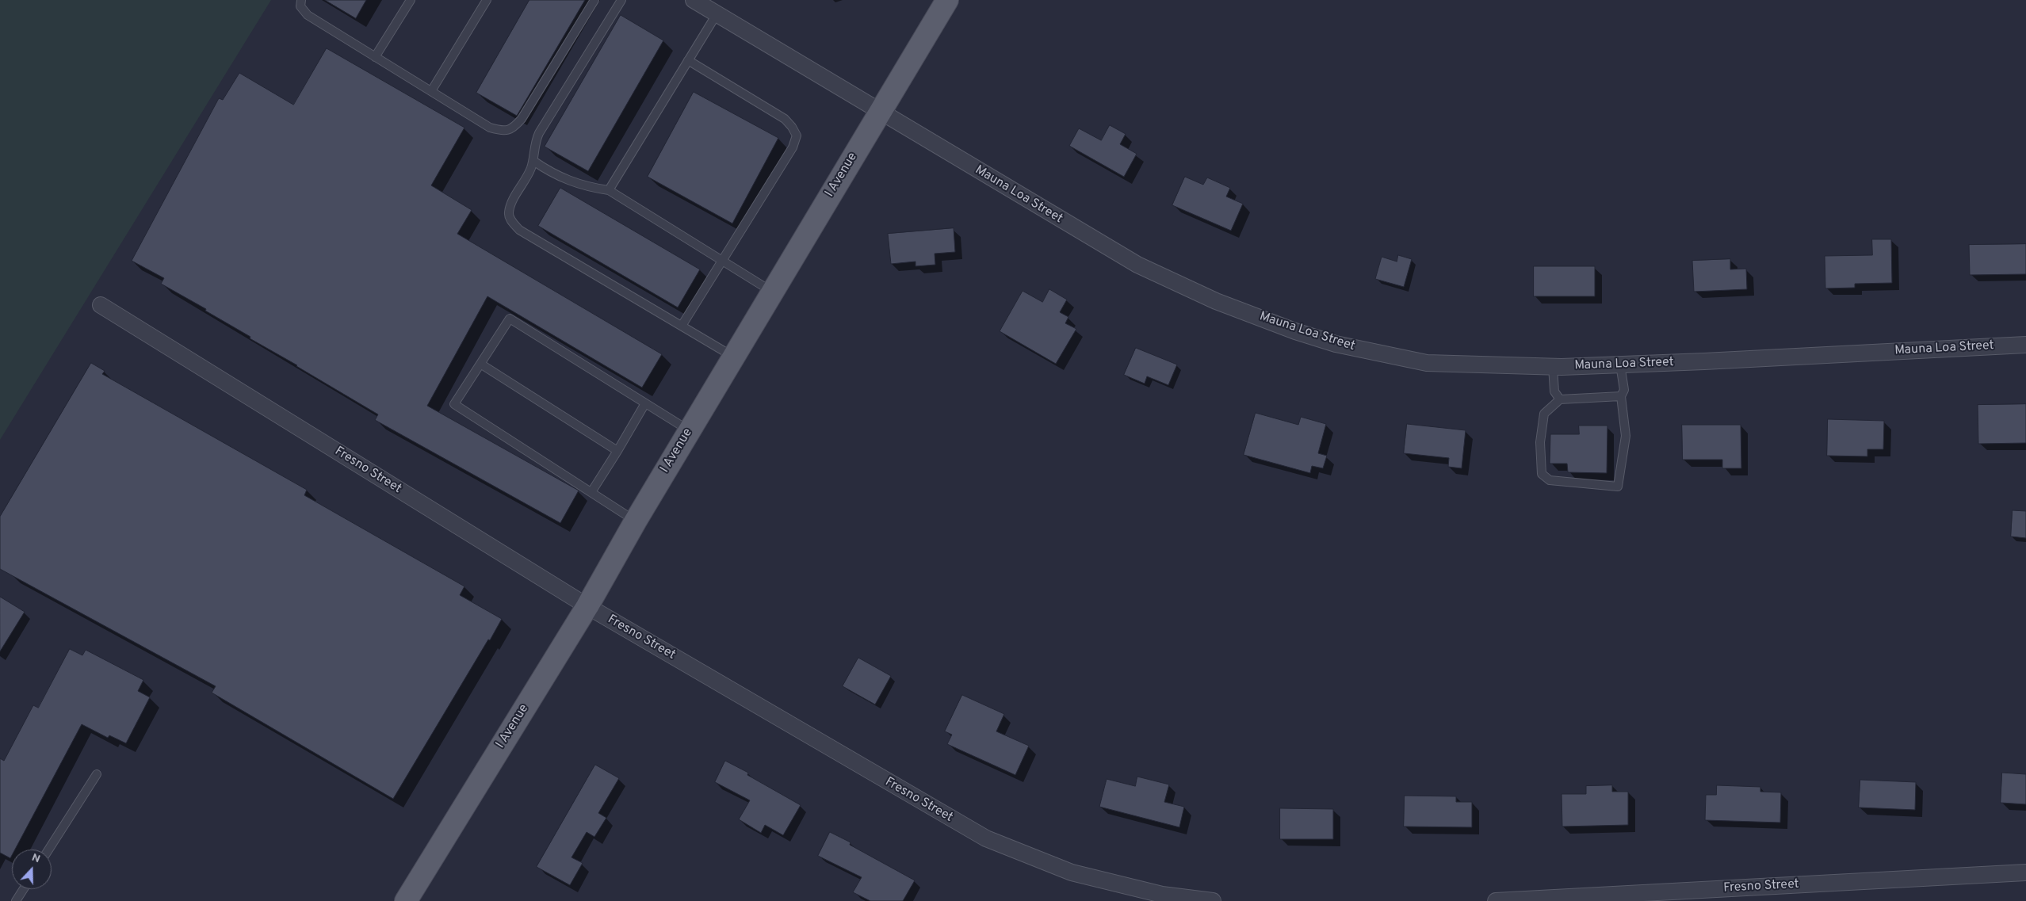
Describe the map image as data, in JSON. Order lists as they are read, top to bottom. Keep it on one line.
{"streets":{"main road":["I Avenue"],"street":["Mauna Loa Street","Fresno Street"]},"crossings":[["I Avenue","Mauna Loa Street"],["I Avenue","Fresno Street"]],"north":"top"}
